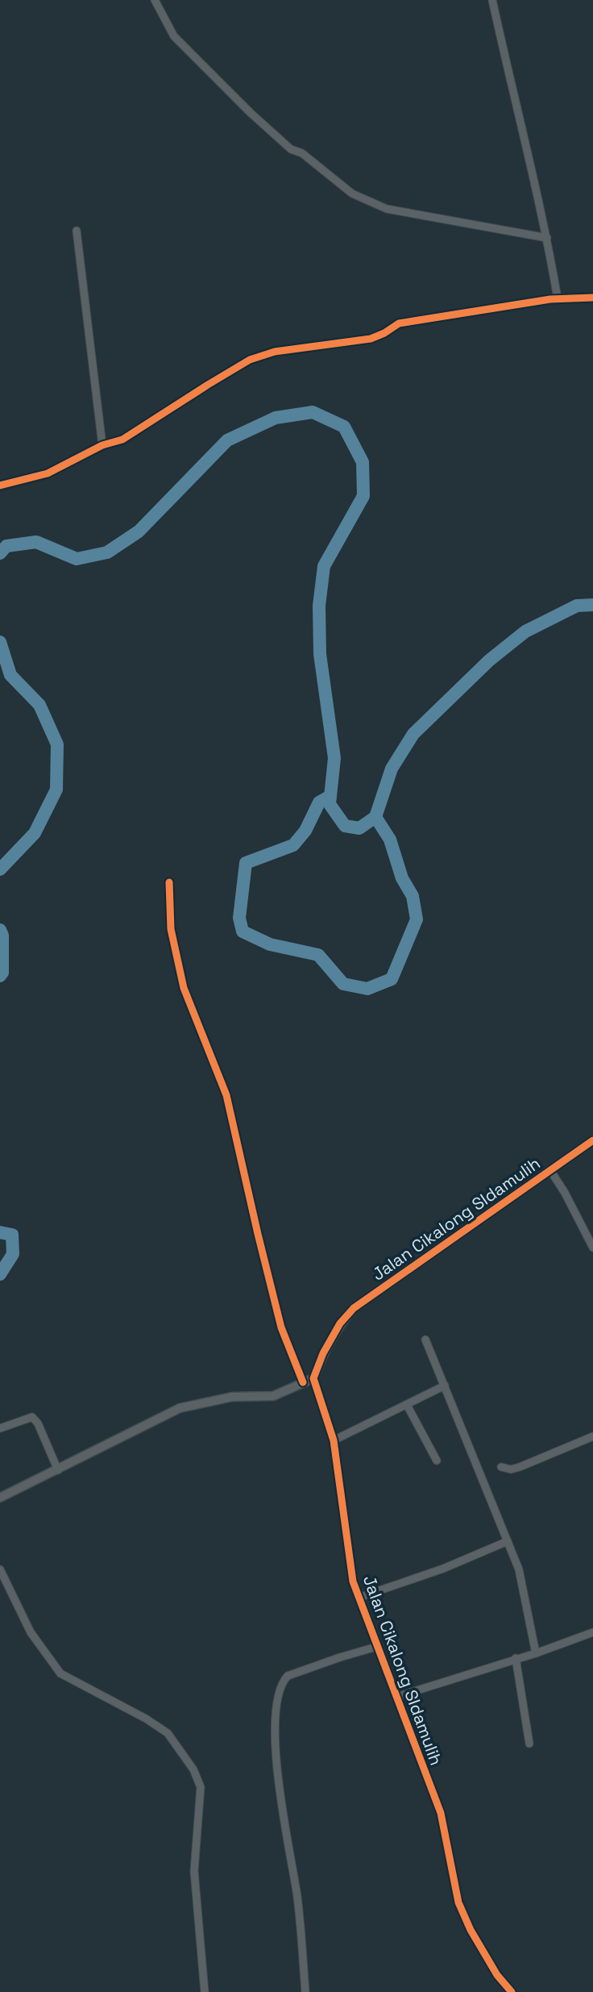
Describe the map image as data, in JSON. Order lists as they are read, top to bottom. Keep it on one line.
{"streets":{"street":["Jalan Cikalong SIdamulih"]}}
